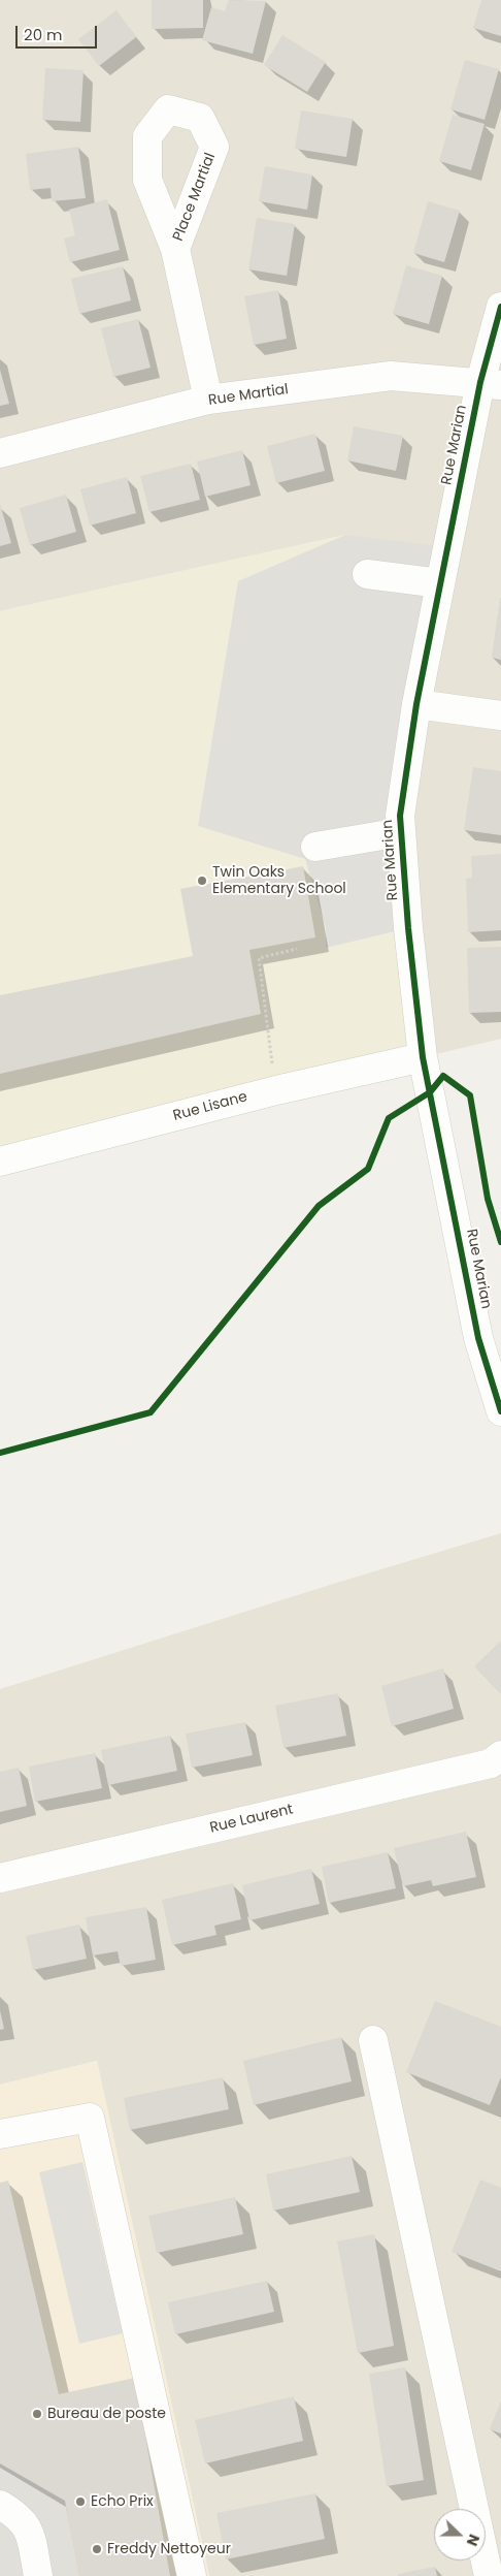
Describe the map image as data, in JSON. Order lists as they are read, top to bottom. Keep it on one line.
{"streets":{"street":["Place Martial","Rue Martial","Rue Marian","Rue Lisane","Rue Laurent"]},"crossings":[["Place Martial","Rue Martial"],["Rue Martial","Rue Marian"],["Rue Marian","Rue Lisane"]],"places":["Twin Oaks Elementary School","Bureau de poste","Echo Prix","Freddy Nettoyeur"],"scale_bar":"20 m","north":"right"}
